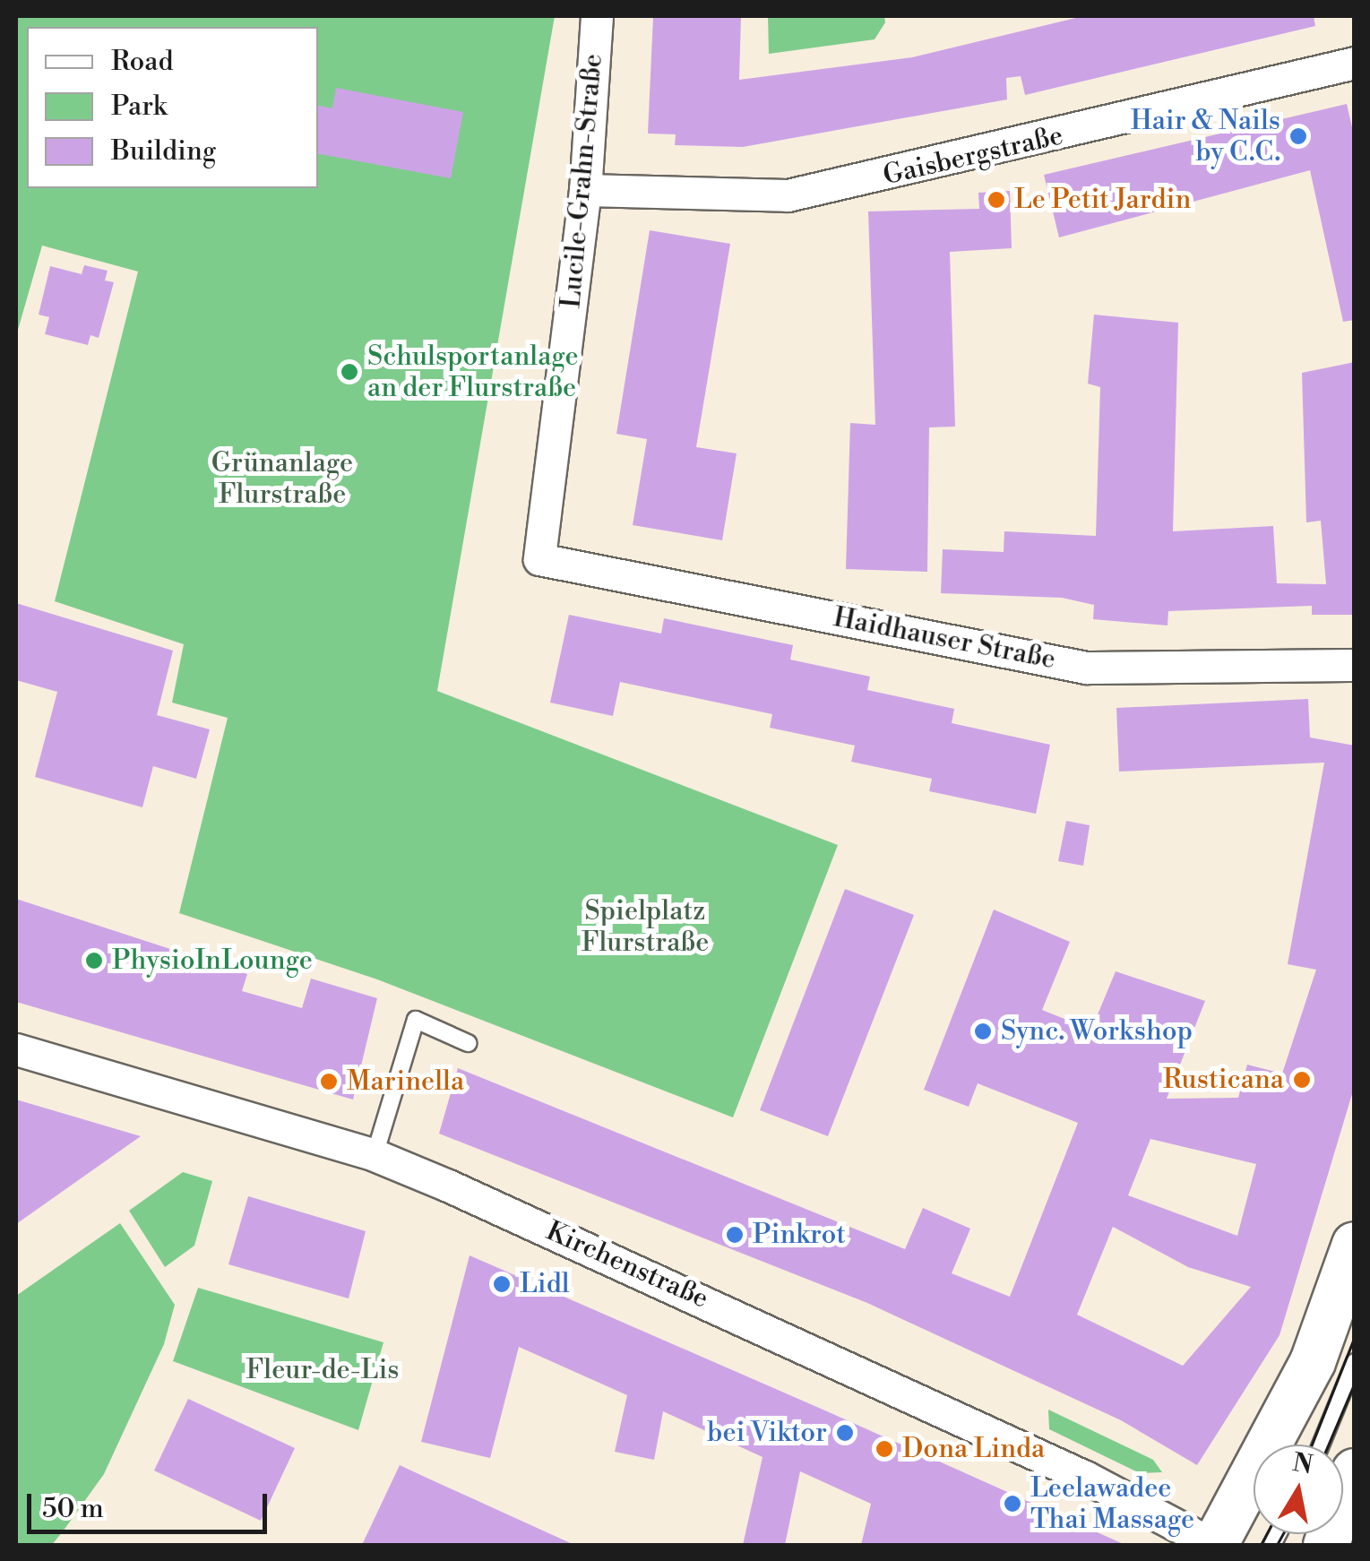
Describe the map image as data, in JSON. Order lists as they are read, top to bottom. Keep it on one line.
{"streets":{"street":["Gaisbergstraße","Lucile-Grahn-Straße","Haidhauser Straße","Kirchenstraße"]},"crossings":[["Gaisbergstraße","Lucile-Grahn-Straße"],["Lucile-Grahn-Straße","Haidhauser Straße"]],"parks":["Grünanlage Flurstraße","Spielplatz Flurstraße","Fleur-de-Lis"],"places":["Hair & Nails by C.C.","Le Petit Jardin","Schulsportanlage an der Flurstraße","PhysioInLounge","Sync. Workshop","Rusticana","Marinella","Pinkrot","Lidl","bei Viktor","Dona Linda","Leelawadee Thai Massage"],"legend":["Road","Park","Building"],"scale_bar":"50 m","north":"top"}
